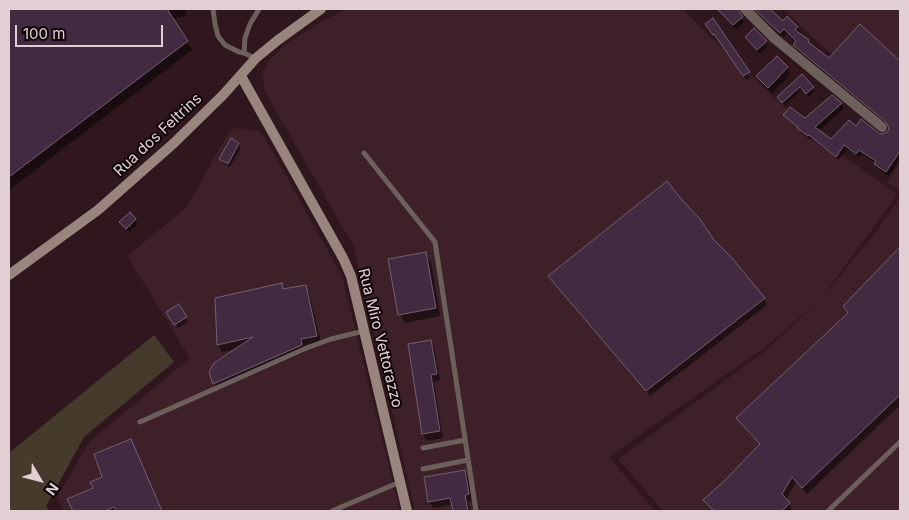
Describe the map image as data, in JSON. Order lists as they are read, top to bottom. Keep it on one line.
{"streets":{"street":["Rua dos Feltrins","Rua Miro Vettorazzo"]},"crossings":[["Rua dos Feltrins","Rua Miro Vettorazzo"]],"scale_bar":"100 m","north":"bottom right"}
